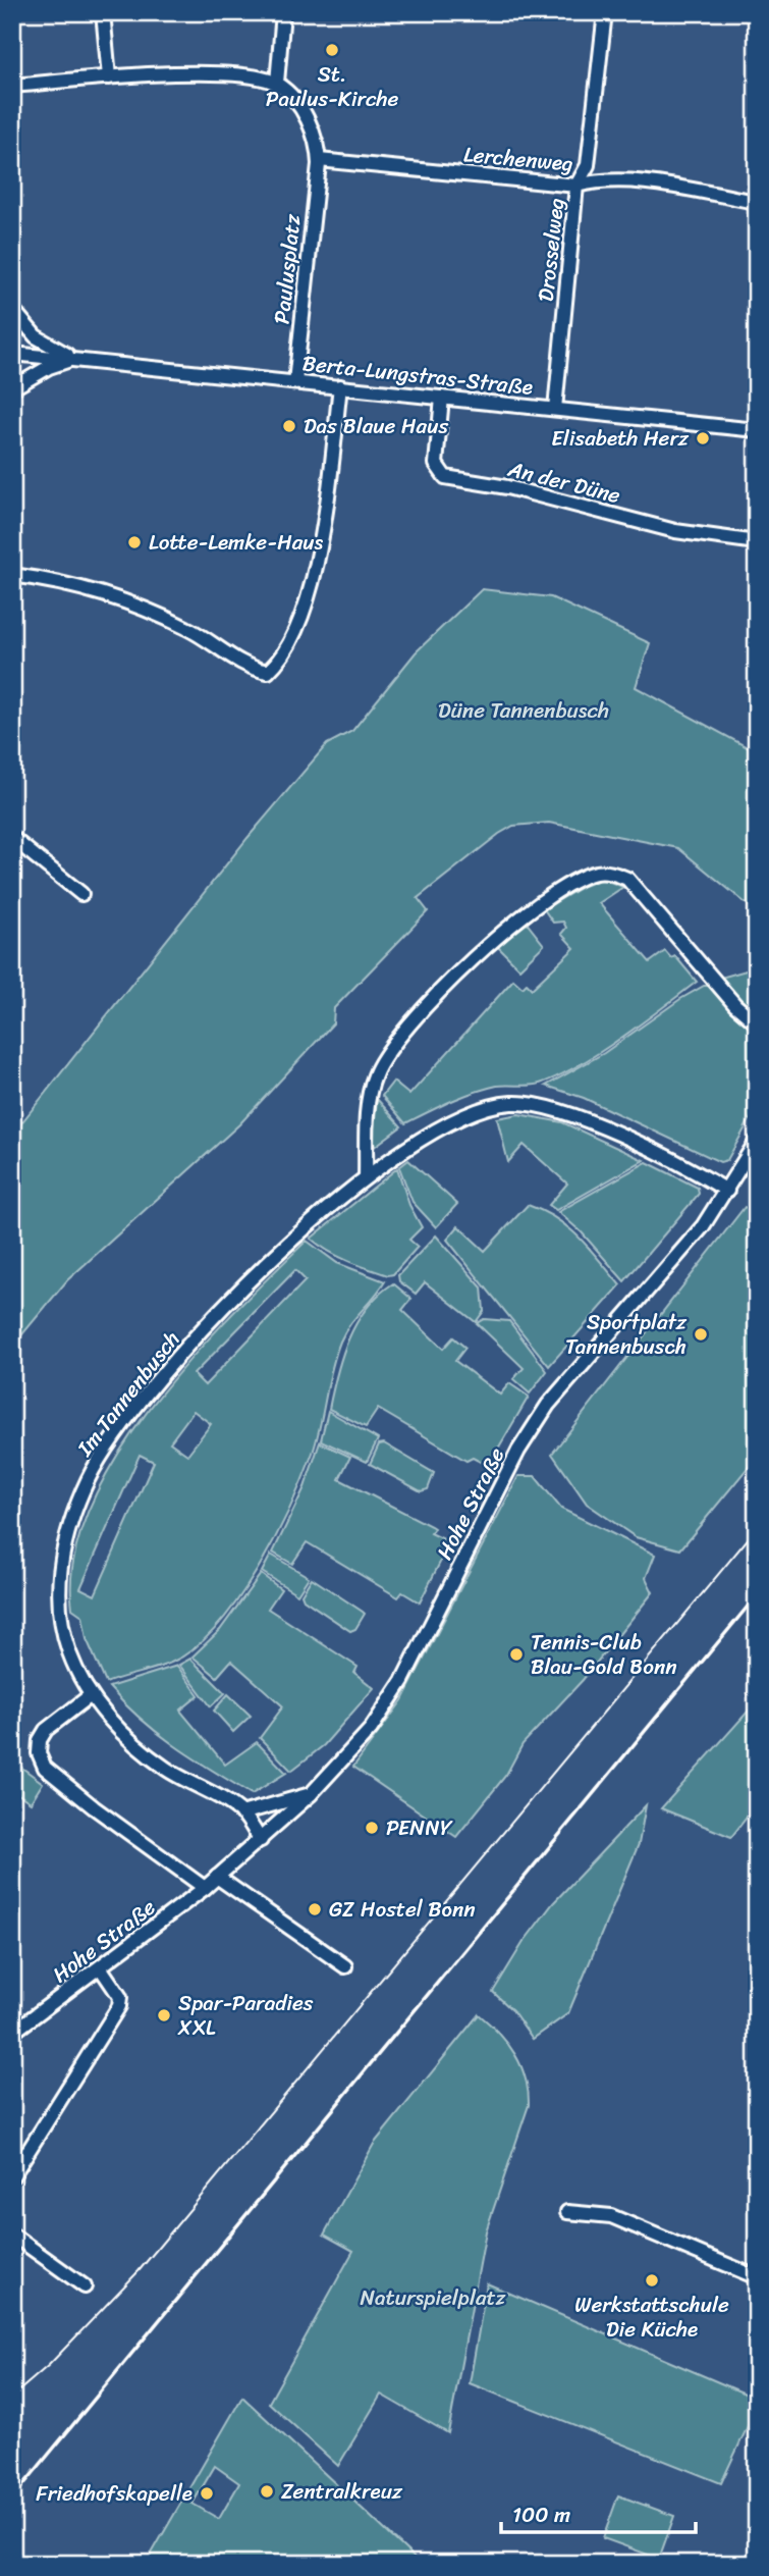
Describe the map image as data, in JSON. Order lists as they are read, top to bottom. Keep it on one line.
{"streets":{"street":["Lerchenweg","Drosselweg","Paulusplatz","Berta-Lungstras-Straße","An der Düne","Im Tannenbusch","Hohe Straße"]},"crossings":[["Lerchenweg","Drosselweg"],["Lerchenweg","Paulusplatz"],["Drosselweg","Berta-Lungstras-Straße"],["Paulusplatz","Berta-Lungstras-Straße"],["Berta-Lungstras-Straße","An der Düne"],["Im Tannenbusch","Hohe Straße"]],"parks":["Düne Tannenbusch","Naturspielplatz"],"places":["St. Paulus-Kirche","Das Blaue Haus","Elisabeth Herz","Lotte-Lemke-Haus","Sportplatz Tannenbusch","Tennis-Club Blau-Gold Bonn","PENNY","GZ Hostel Bonn","Spar-Paradies XXL","Werkstattschule Die Küche","Zentralkreuz","Friedhofskapelle"],"scale_bar":"100 m"}
